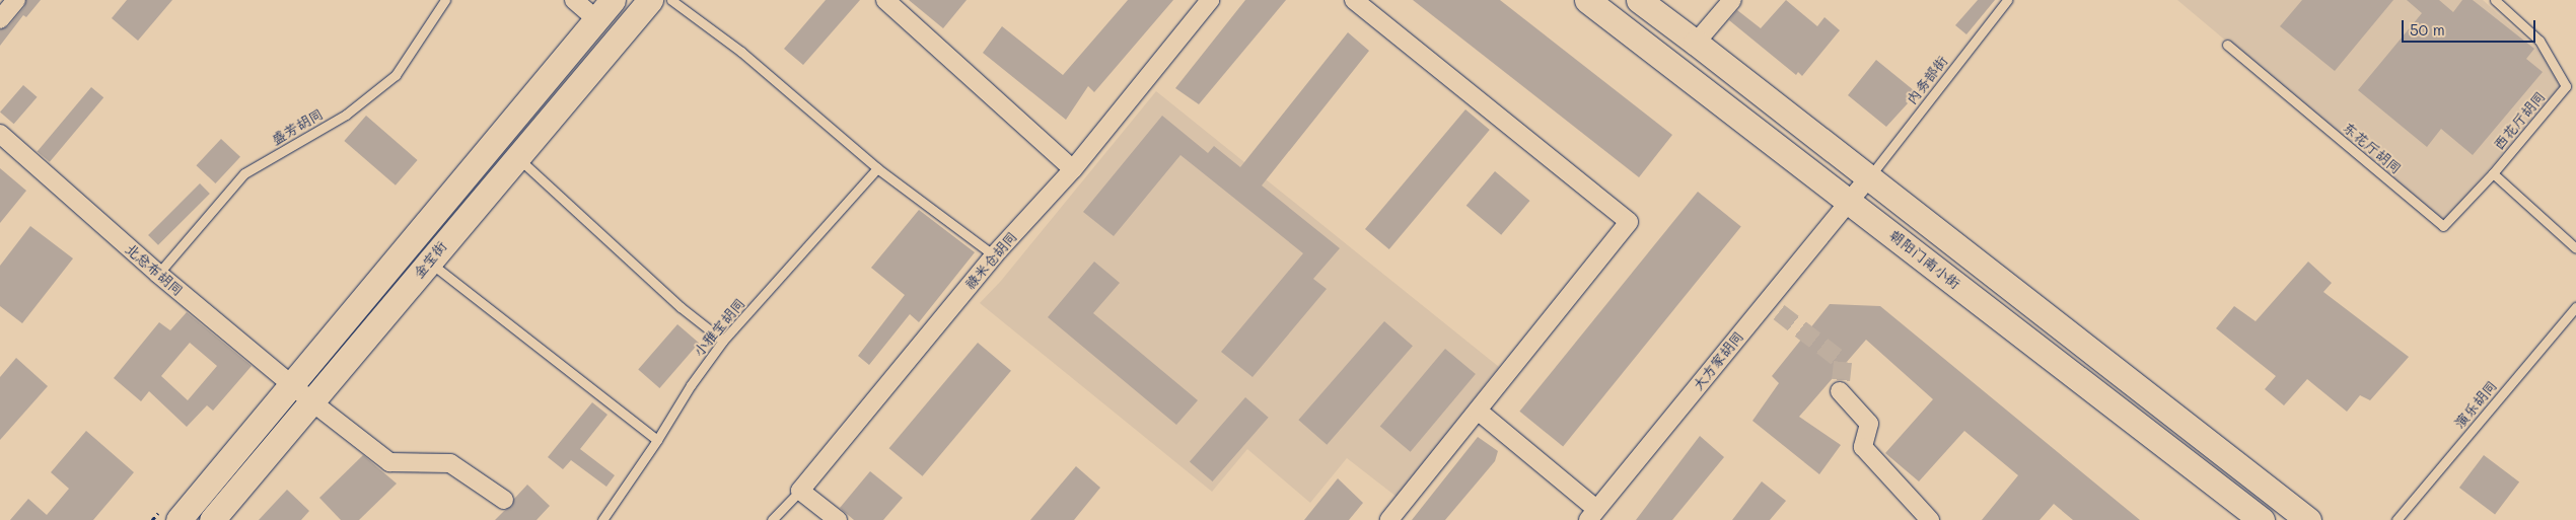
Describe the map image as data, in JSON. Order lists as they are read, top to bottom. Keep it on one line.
{"streets":{"main road":["金宝街","朝阳门南小街"],"street":["禄米仓胡同","北总布胡同","大方家胡同"],"lane":["内务部街","西花厅胡同","盛芳胡同","东花厅胡同","小雅宝胡同","演乐胡同"]},"crossings":[["内务部街","大方家胡同"],["西花厅胡同","东花厅胡同"],["盛芳胡同","北总布胡同"],["金宝街","北总布胡同"],["朝阳门南小街","大方家胡同"]],"scale_bar":"50 m"}
